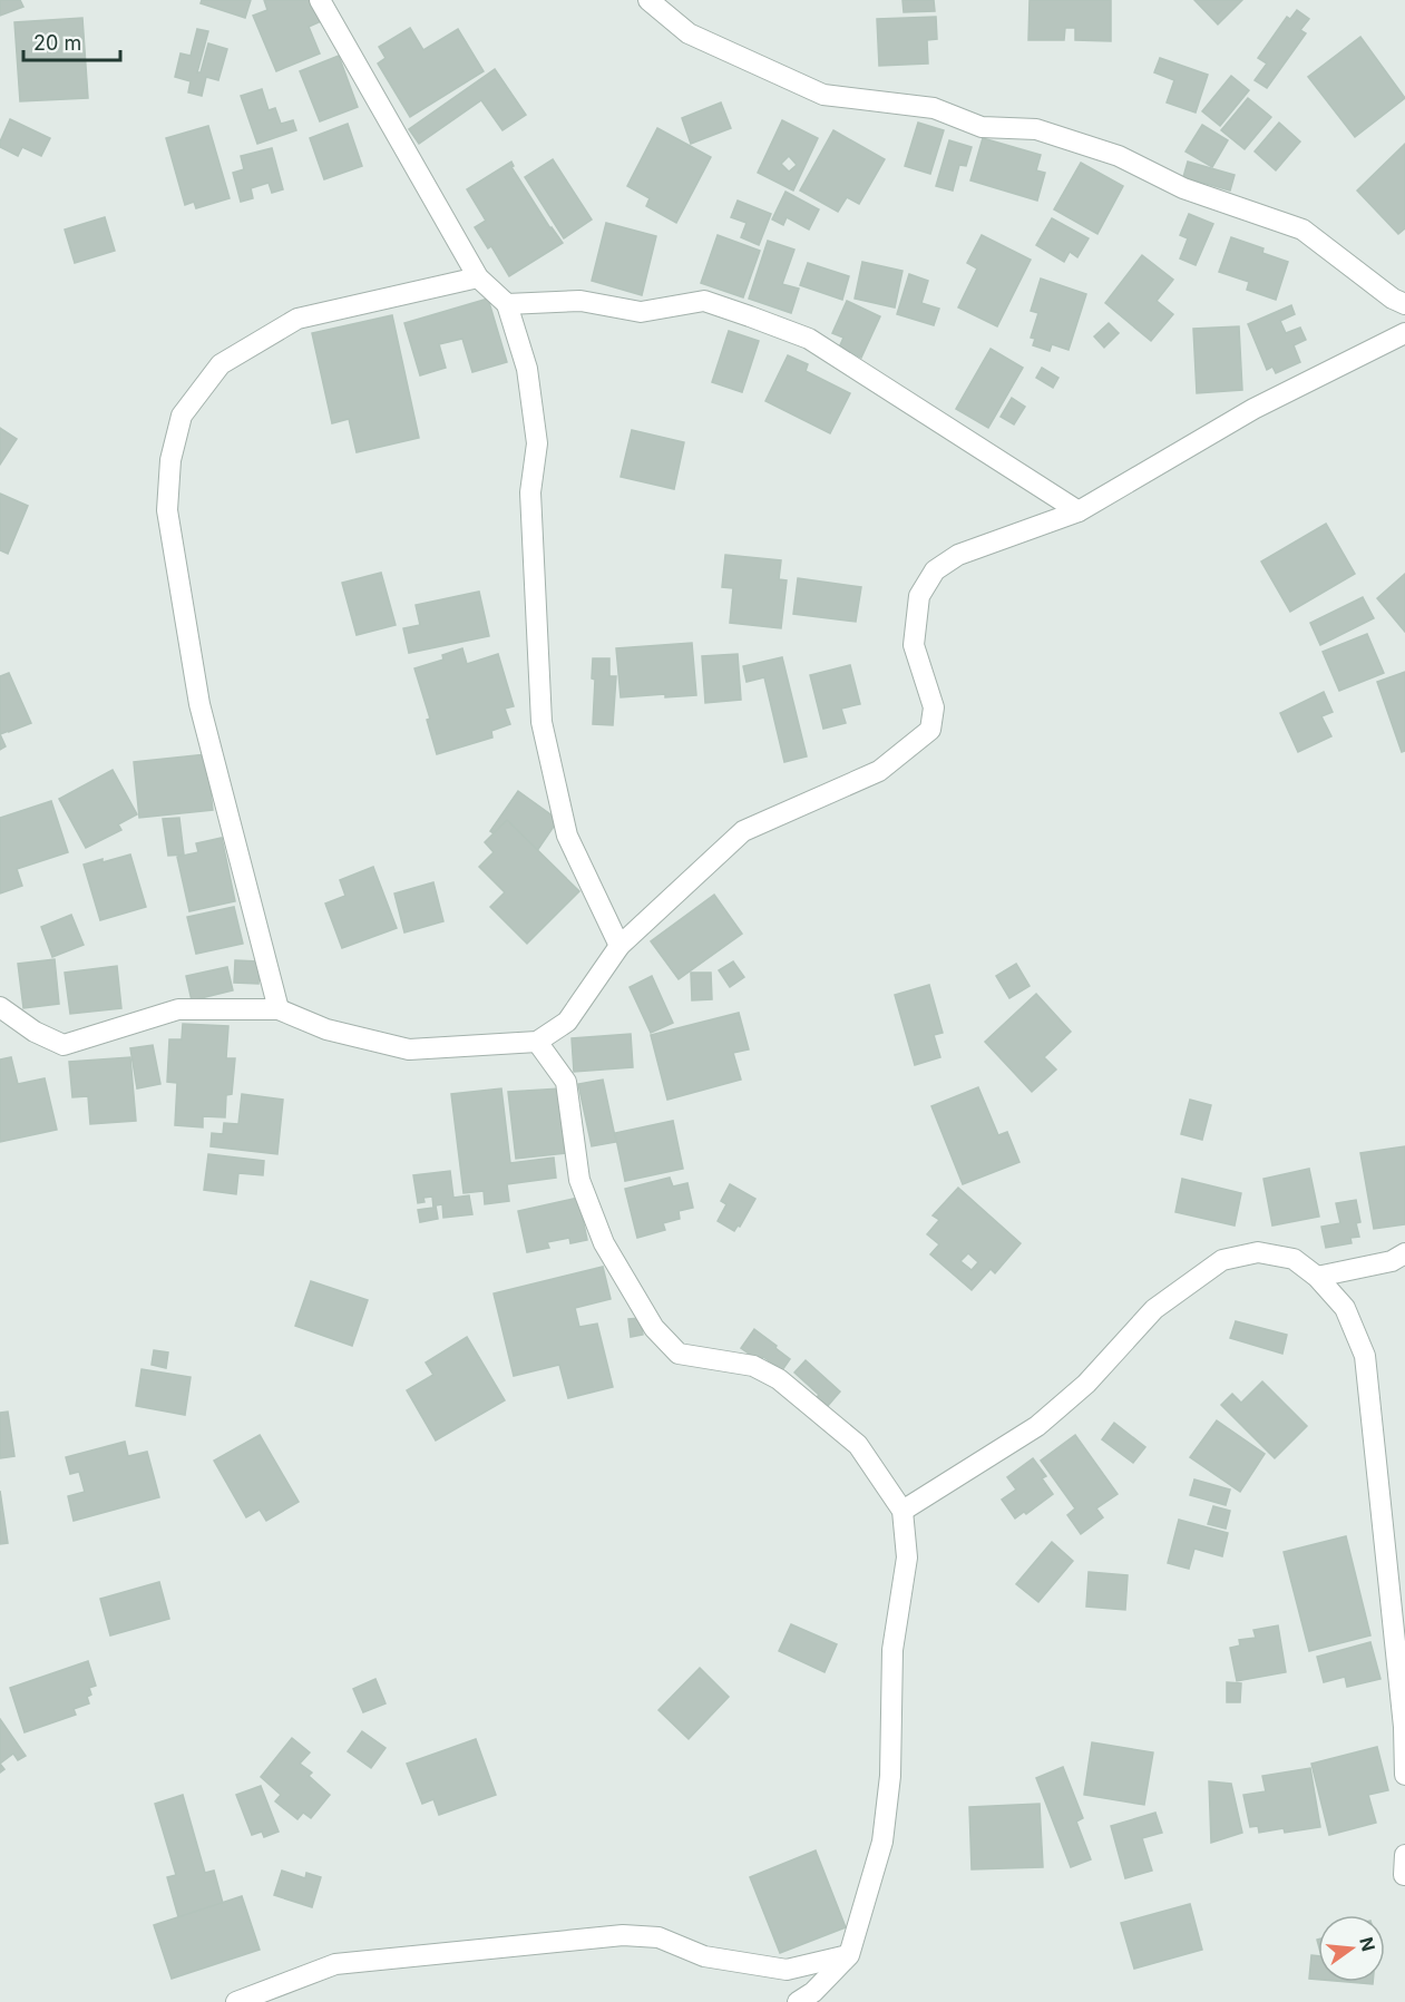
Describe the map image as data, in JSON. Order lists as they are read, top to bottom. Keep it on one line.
{"scale_bar":"20 m","north":"right"}
